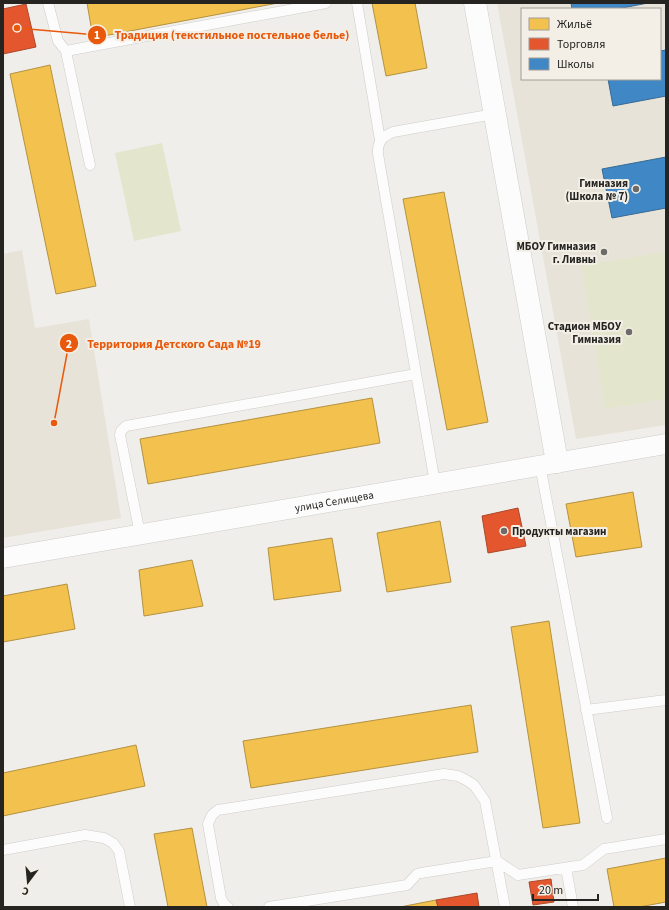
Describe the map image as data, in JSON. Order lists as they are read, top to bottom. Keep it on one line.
{"streets":{"street":["улица Селищева"]},"places":["Традиция (текстильное постельное белье)","Гимназия (Школа № 7)","МБОУ Гимназия г. Ливны","Стадион МБОУ Гимназия","Территория Детского Сада №19","Продукты магазин"],"legend":["Жильё","Торговля","Школы"],"scale_bar":"20 m","north":"bottom"}
